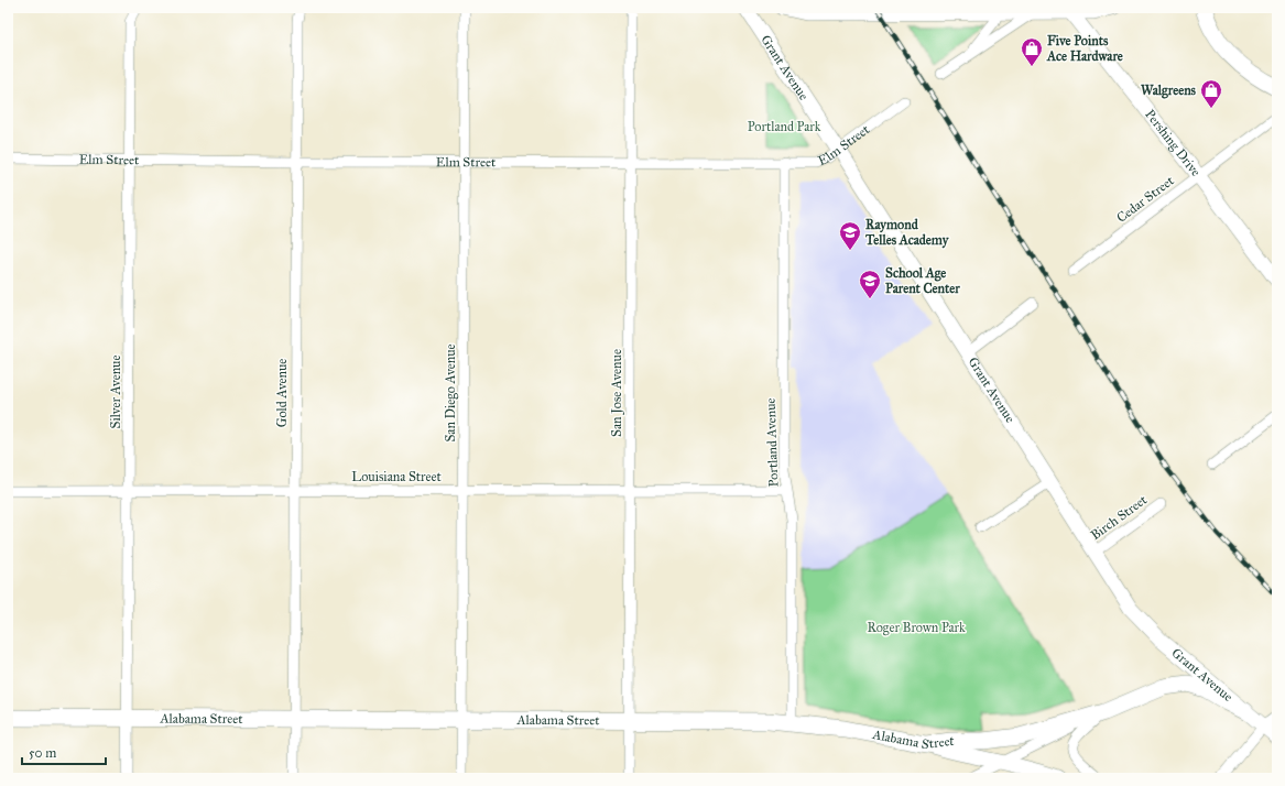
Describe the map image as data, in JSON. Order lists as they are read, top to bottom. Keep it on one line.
{"streets":{"main road":["Grant Avenue","Pershing Drive","Alabama Street"],"street":["Elm Street","Cedar Street","Silver Avenue","Gold Avenue","San Diego Avenue","San Jose Avenue","Portland Avenue","Louisiana Street","Birch Street"]},"crossings":[["Grant Avenue","Elm Street"],["Grant Avenue","Birch Street"],["Grant Avenue","Alabama Street"],["Elm Street","Silver Avenue"],["Elm Street","Gold Avenue"],["Elm Street","San Diego Avenue"],["Elm Street","San Jose Avenue"],["Elm Street","Portland Avenue"],["Pershing Drive","Cedar Street"],["Silver Avenue","Louisiana Street"],["Silver Avenue","Alabama Street"],["Gold Avenue","Louisiana Street"],["Gold Avenue","Alabama Street"],["San Diego Avenue","Louisiana Street"],["San Diego Avenue","Alabama Street"],["San Jose Avenue","Louisiana Street"],["San Jose Avenue","Alabama Street"],["Portland Avenue","Louisiana Street"],["Portland Avenue","Alabama Street"]],"parks":["Portland Park","Roger Brown Park"],"places":{"shop":["Five Points Ace Hardware","Walgreens"],"school or university":["Raymond Telles Academy","School Age Parent Center"]},"scale_bar":"50 m"}
